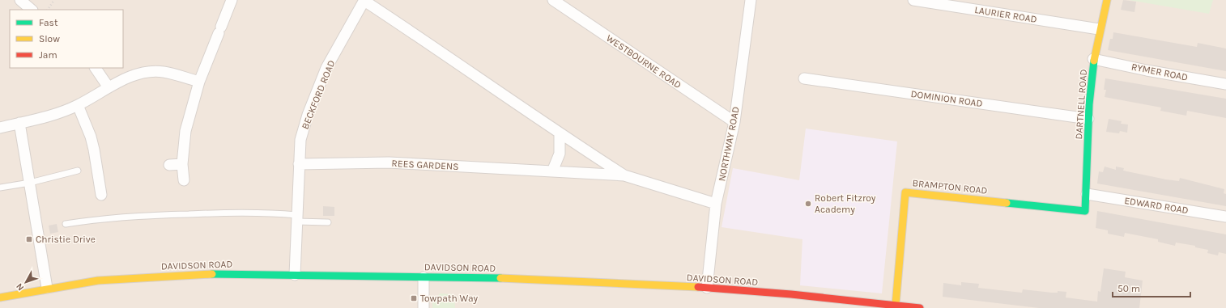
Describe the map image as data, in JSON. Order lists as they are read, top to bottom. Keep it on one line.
{"streets":{"street":["LAURIER ROAD","WESTBOURNE ROAD","RYMER ROAD","BECKFORD ROAD","DOMINION ROAD","DARTNELL ROAD","NORTHWAY ROAD","REES GARDENS","BRAMPTON ROAD","EDWARD ROAD","DAVIDSON ROAD"]},"crossings":[["LAURIER ROAD","DARTNELL ROAD"],["WESTBOURNE ROAD","NORTHWAY ROAD"],["RYMER ROAD","DARTNELL ROAD"],["BECKFORD ROAD","REES GARDENS"],["BECKFORD ROAD","DAVIDSON ROAD"],["DOMINION ROAD","DARTNELL ROAD"],["DARTNELL ROAD","BRAMPTON ROAD"],["DARTNELL ROAD","EDWARD ROAD"],["NORTHWAY ROAD","REES GARDENS"],["NORTHWAY ROAD","DAVIDSON ROAD"],["BRAMPTON ROAD","DAVIDSON ROAD"]],"places":{"other":["Robert Fitzroy Academy"],"transit":["Christie Drive","Towpath Way"]},"legend":["Fast","Slow","Jam"],"scale_bar":"50 m","north":"bottom left"}
